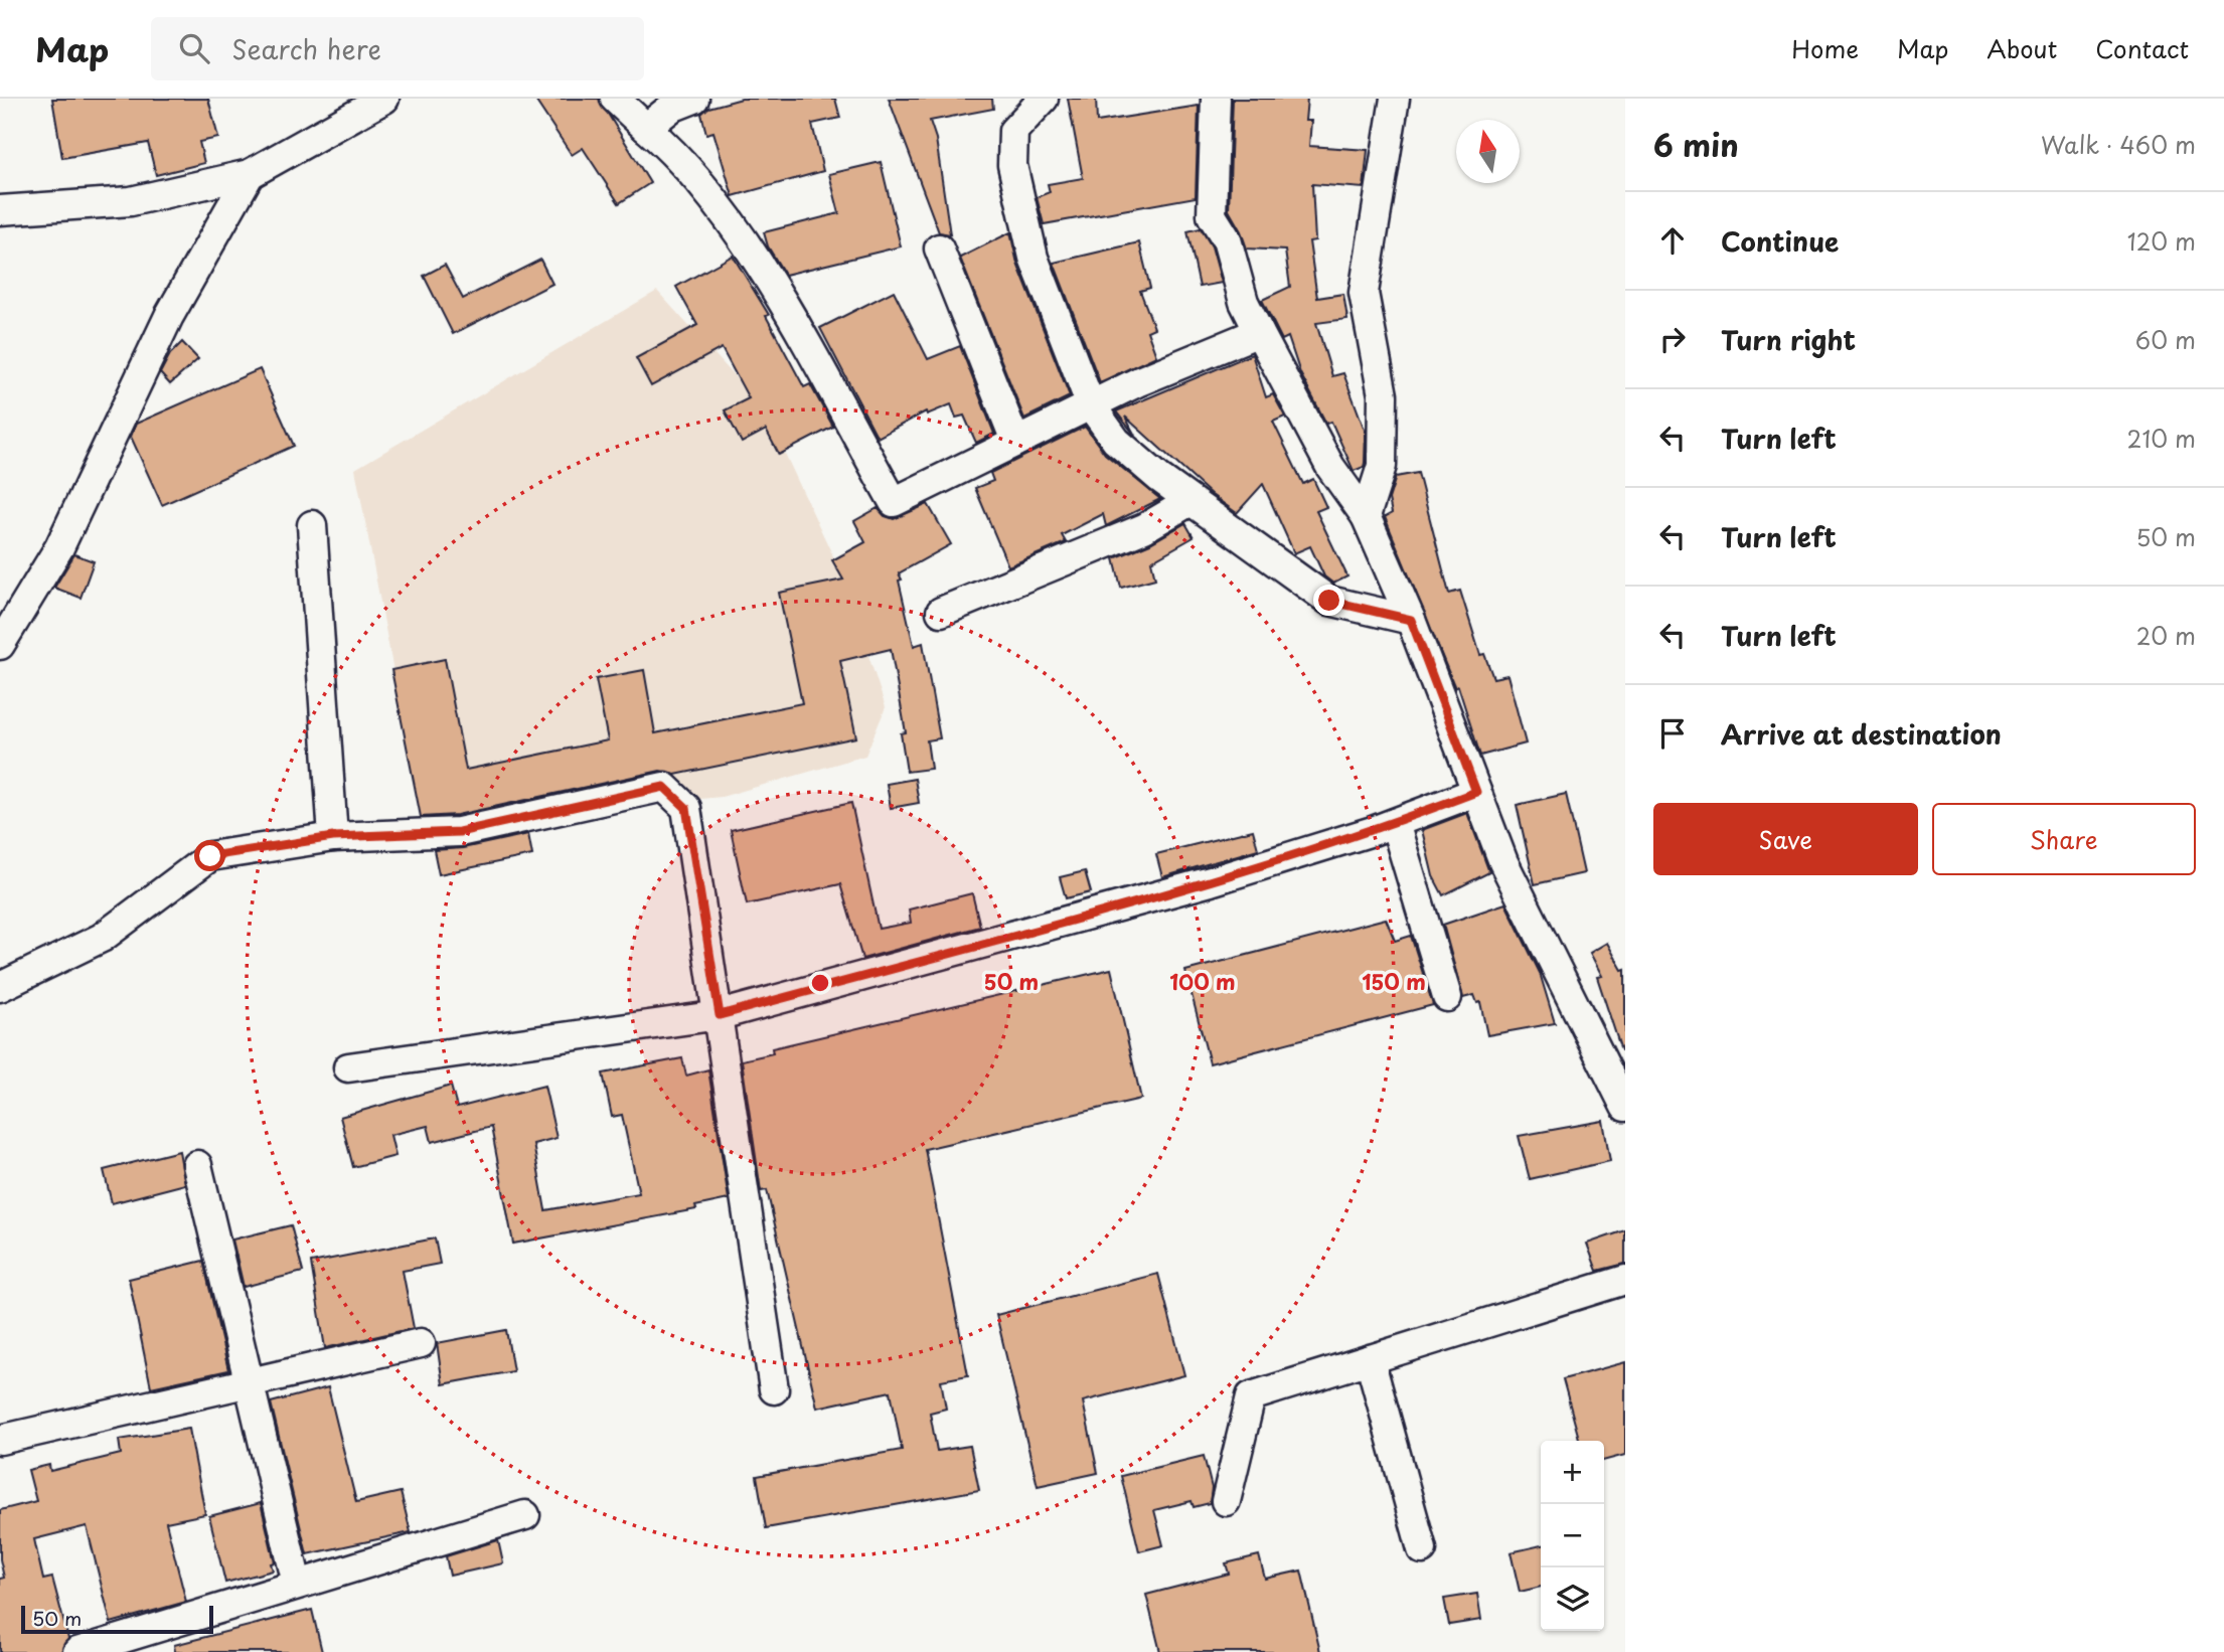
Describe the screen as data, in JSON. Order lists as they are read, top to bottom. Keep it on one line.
{"scale_bar":"50 m","north":"top","page":{"header":"Map","search":"Search here","nav":["Home","Map","About","Contact"],"heading":["6 min","Walk · 460 m"],"list":[["Continue","120 m"],["Turn right","60 m"],["Turn left","210 m"],["Turn left","50 m"],["Turn left","20 m"],"Arrive at destination"],"buttons":["Save","Share"],"map_buttons":["+","−"],"scale":"50 m"},"rings":["50 m","100 m","150 m"]}
